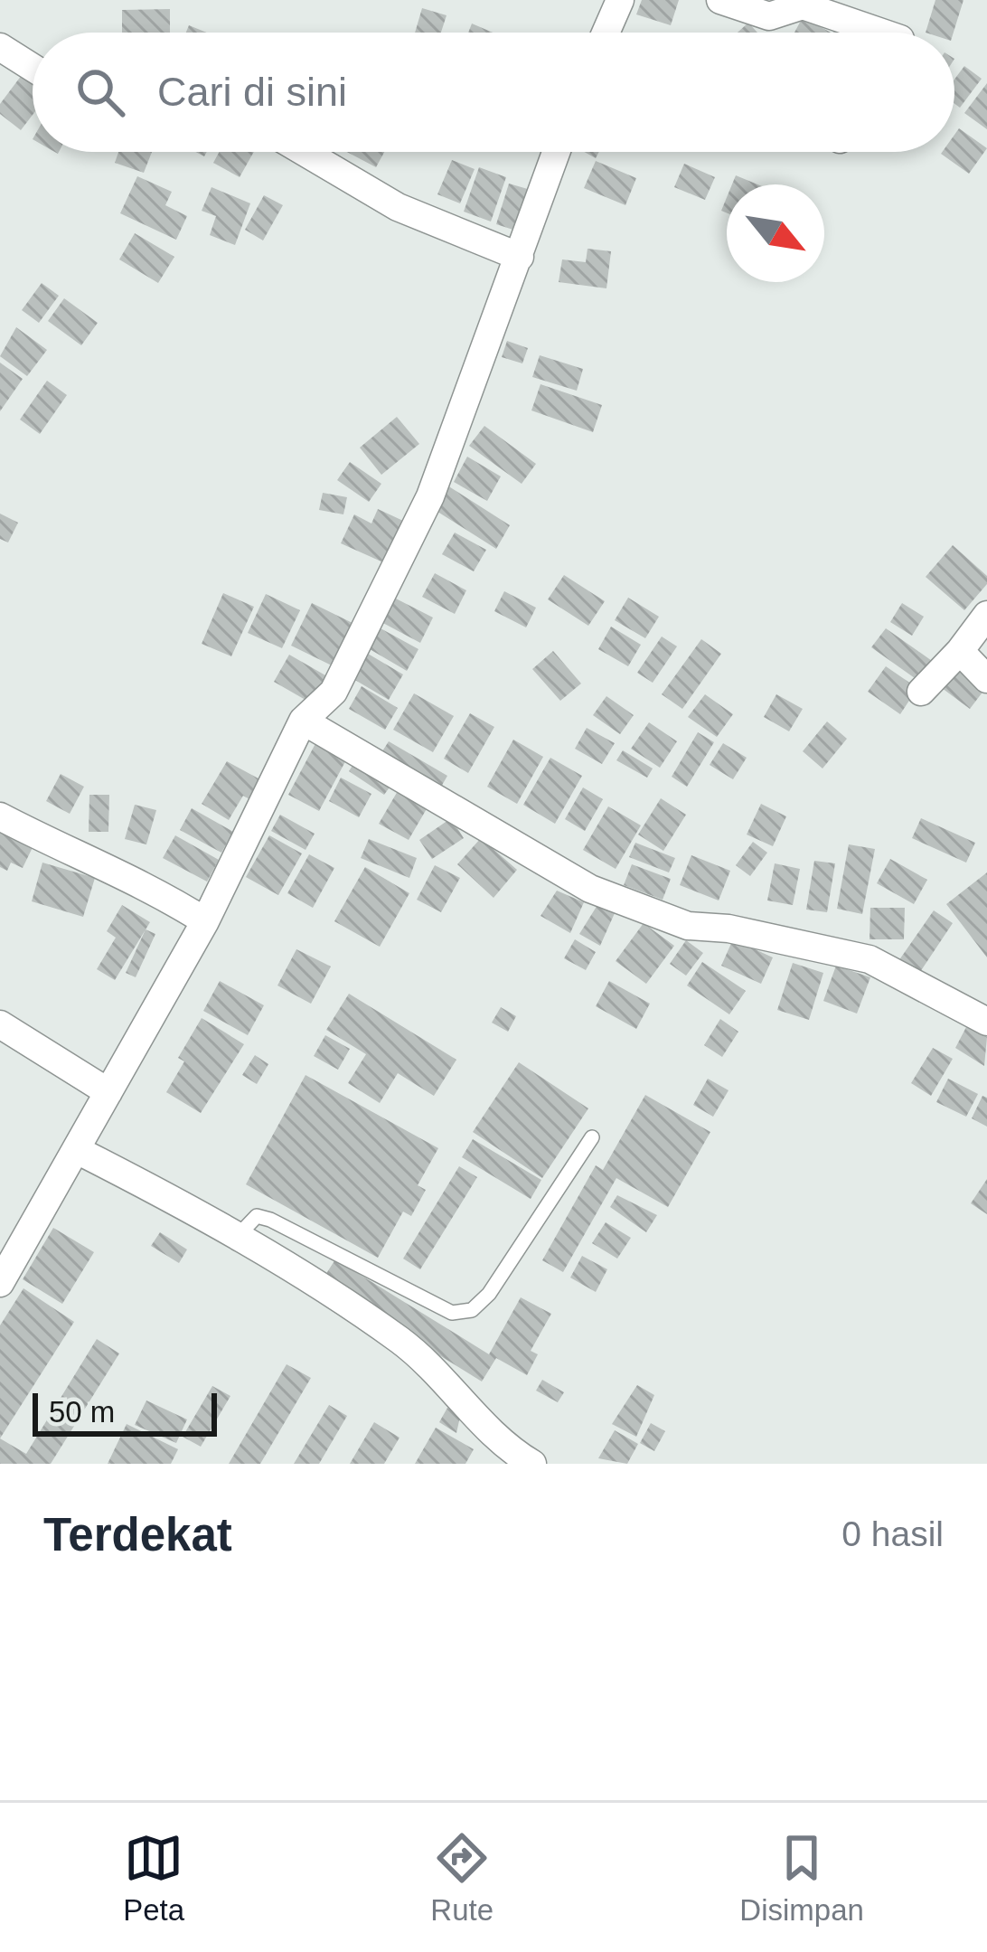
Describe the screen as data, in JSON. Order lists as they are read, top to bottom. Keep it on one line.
{"scale_bar":"50 m","north":"bottom right","page":{"search":"Cari di sini","scale":"50 m","heading":["Terdekat","0 hasil"],"nav":["Peta","Rute","Disimpan"]}}
